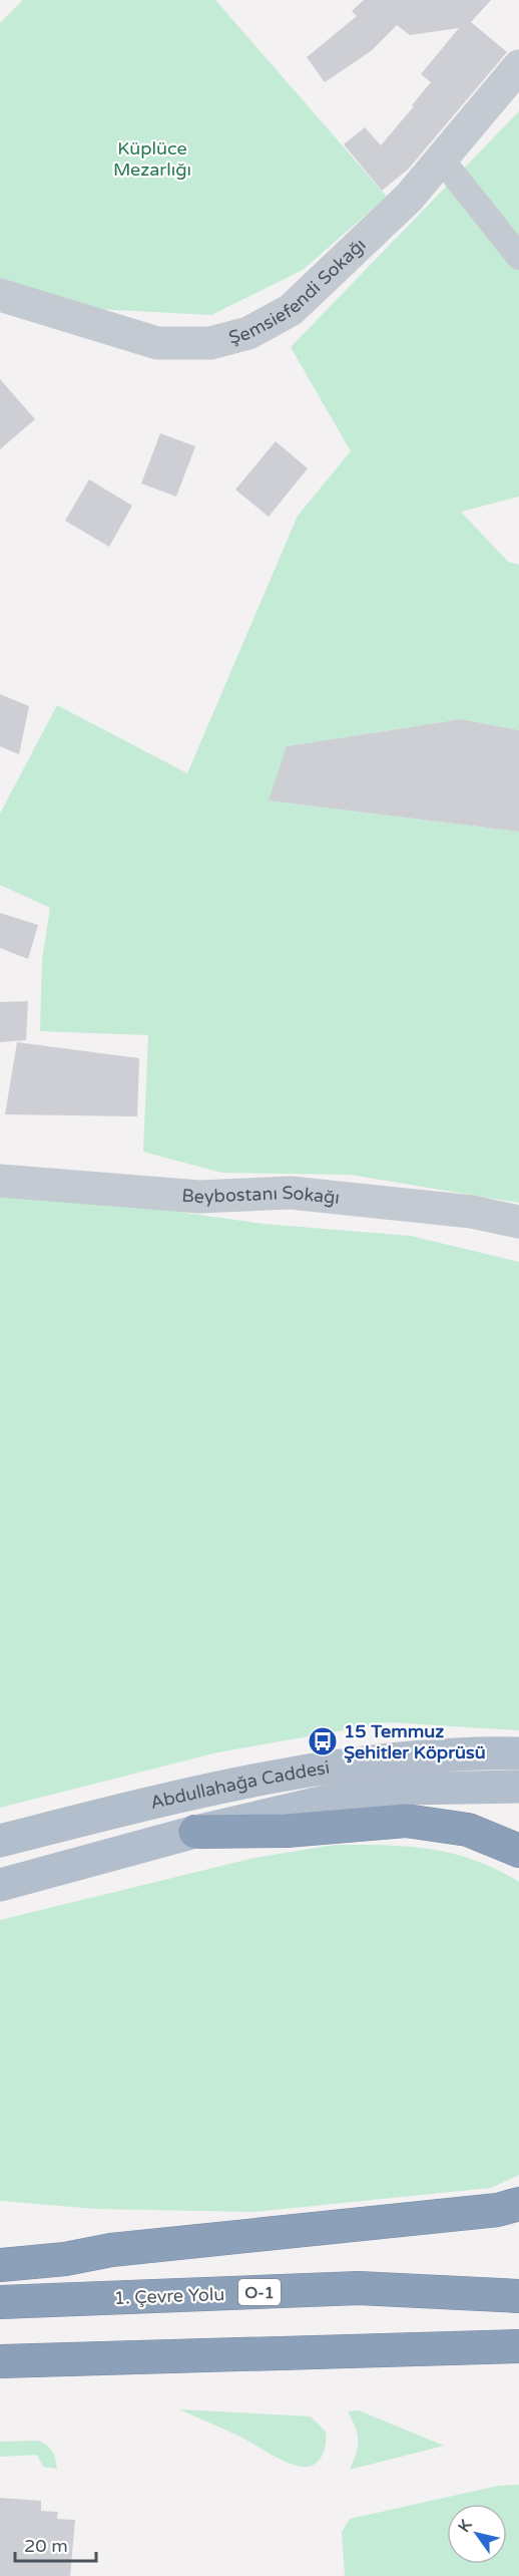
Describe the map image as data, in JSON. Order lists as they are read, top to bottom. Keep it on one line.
{"streets":{"highway":["O-1","1. Çevre Yolu"],"main road":["Abdullahağa Caddesi"],"street":["Şemsiefendi Sokağı","Beybostanı Sokağı"]},"parks":["Küplüce Mezarlığı"],"places":{"bus stop":["15 Temmuz Şehitler Köprüsü"]},"scale_bar":"20 m","north":"top left"}
